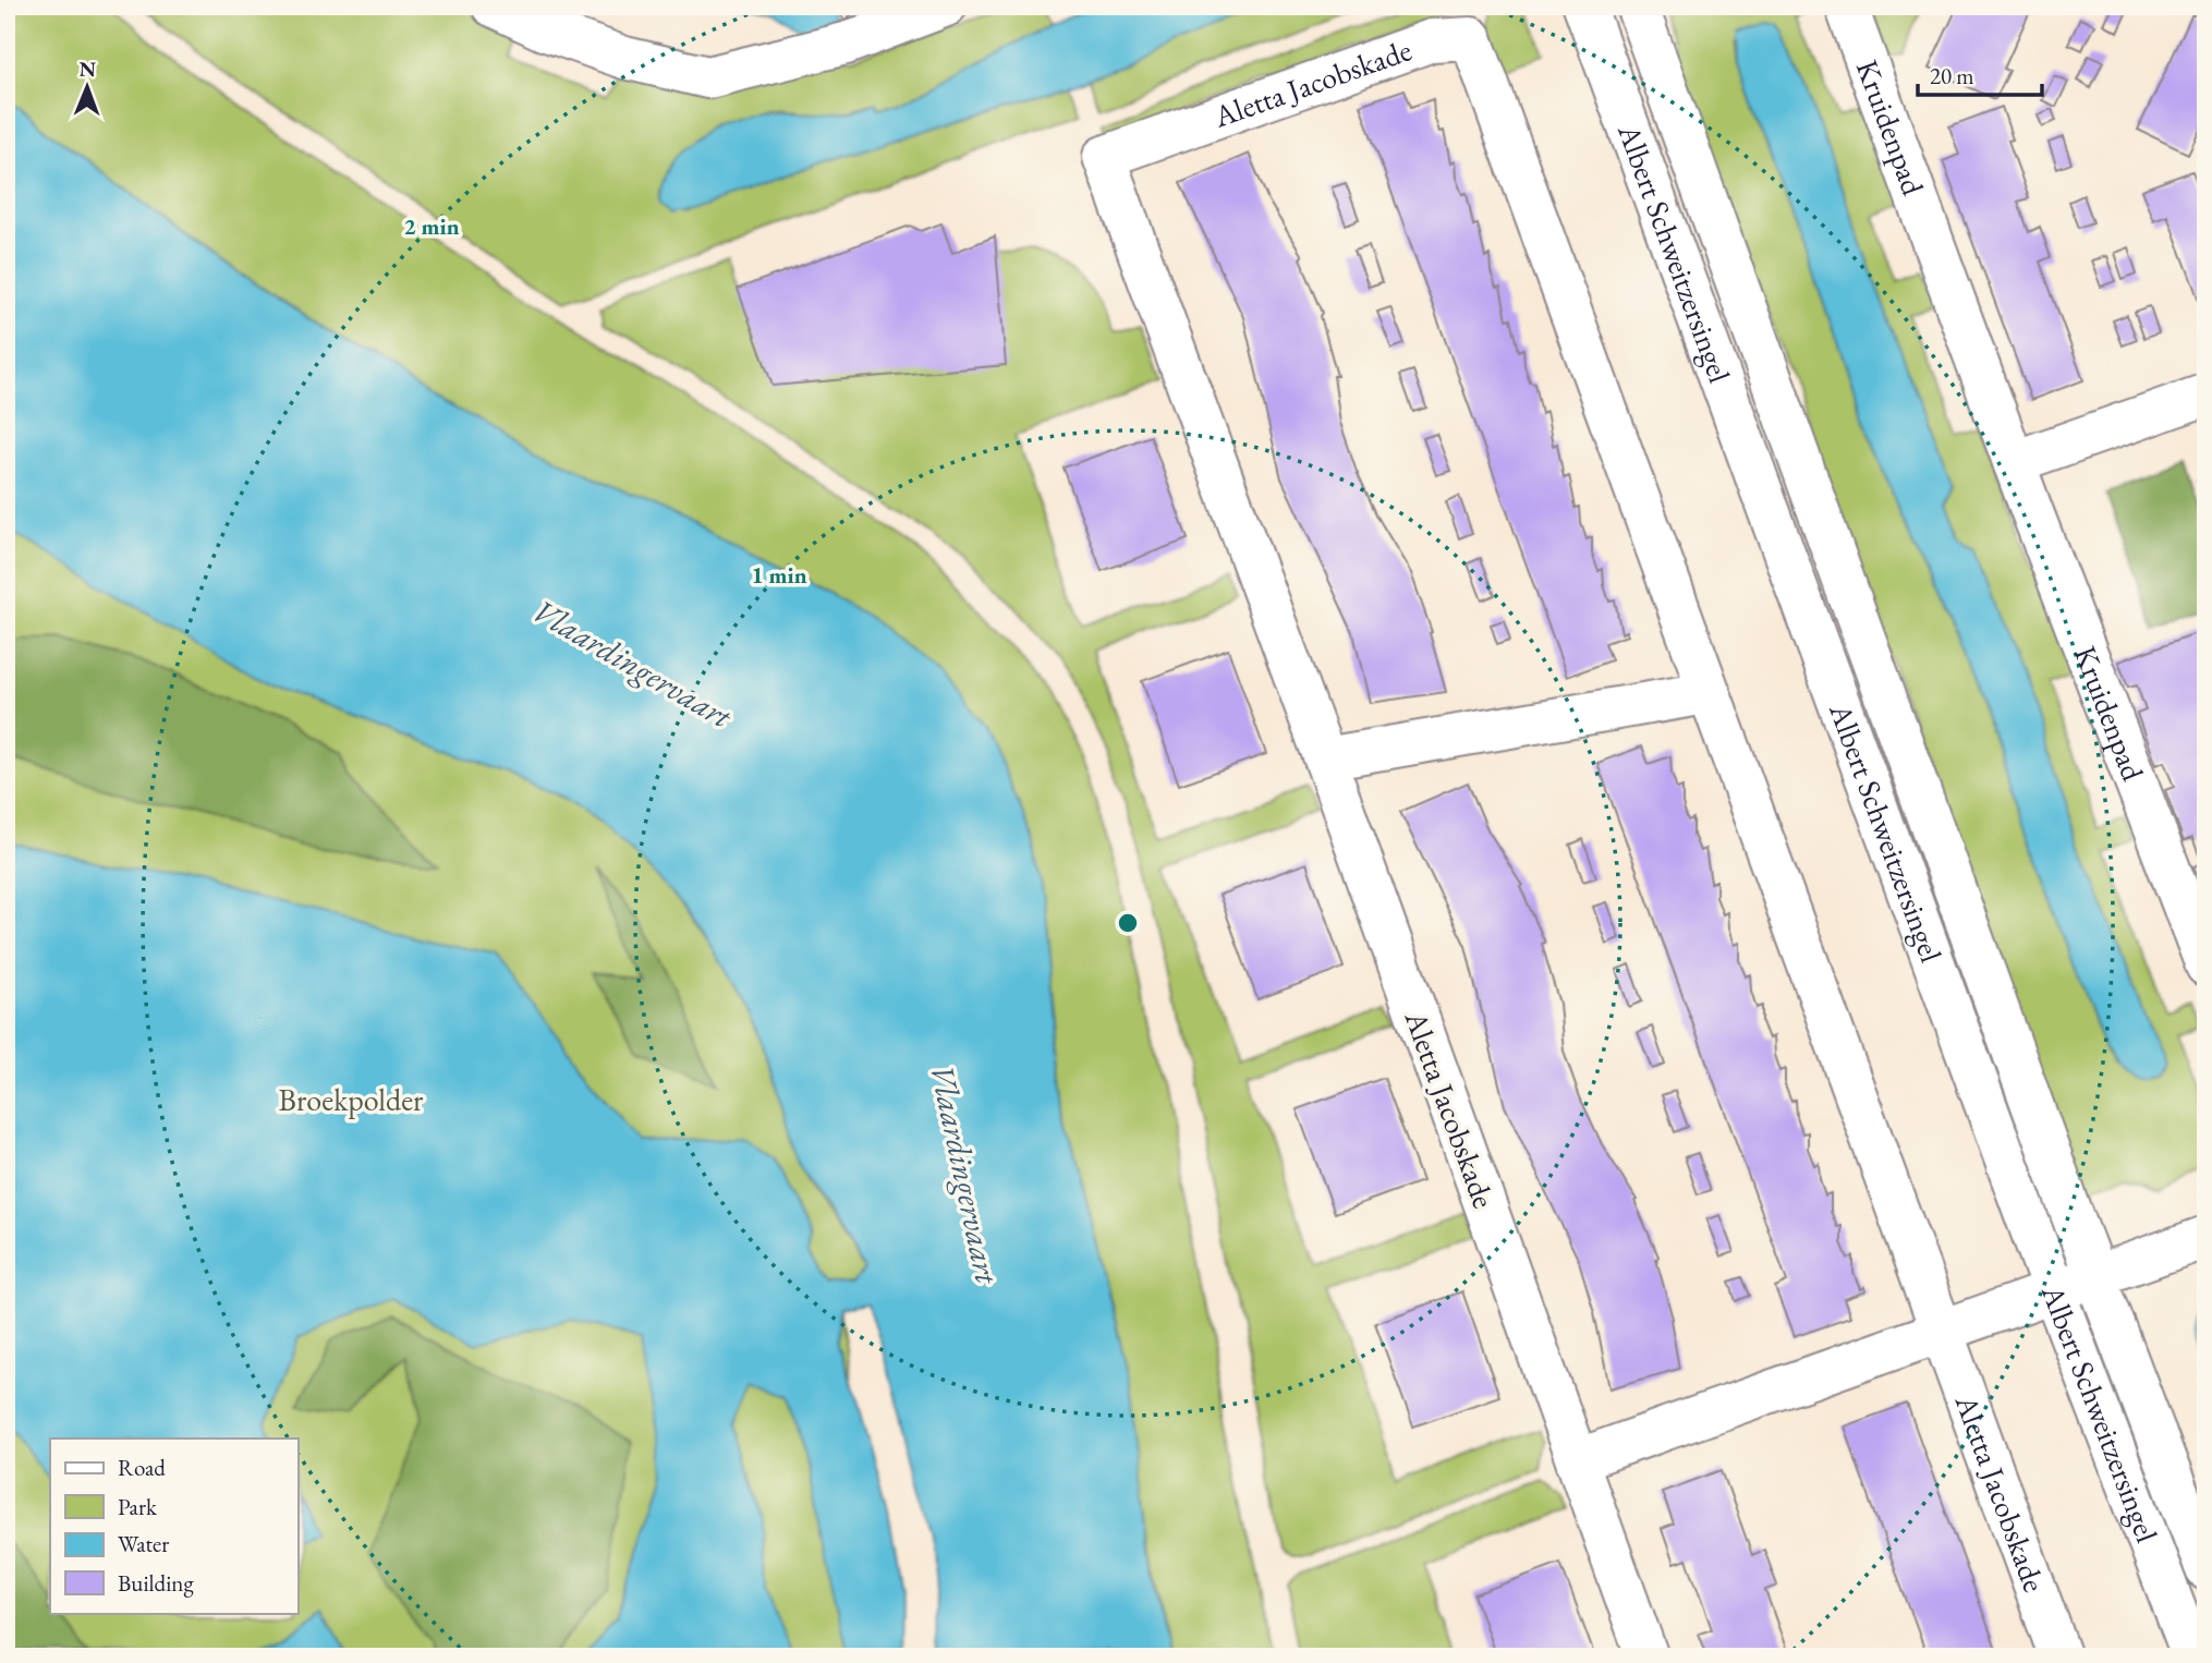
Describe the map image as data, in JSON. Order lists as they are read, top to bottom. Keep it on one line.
{"streets":{"street":["Aletta Jacobskade","Kruidenpad","Albert Schweitzersingel"]},"water":["Vlaardingervaart"],"parks":["Broekpolder"],"legend":["Road","Park","Water","Building"],"scale_bar":"20 m","north":"top","rings":["2 min","1 min"]}
